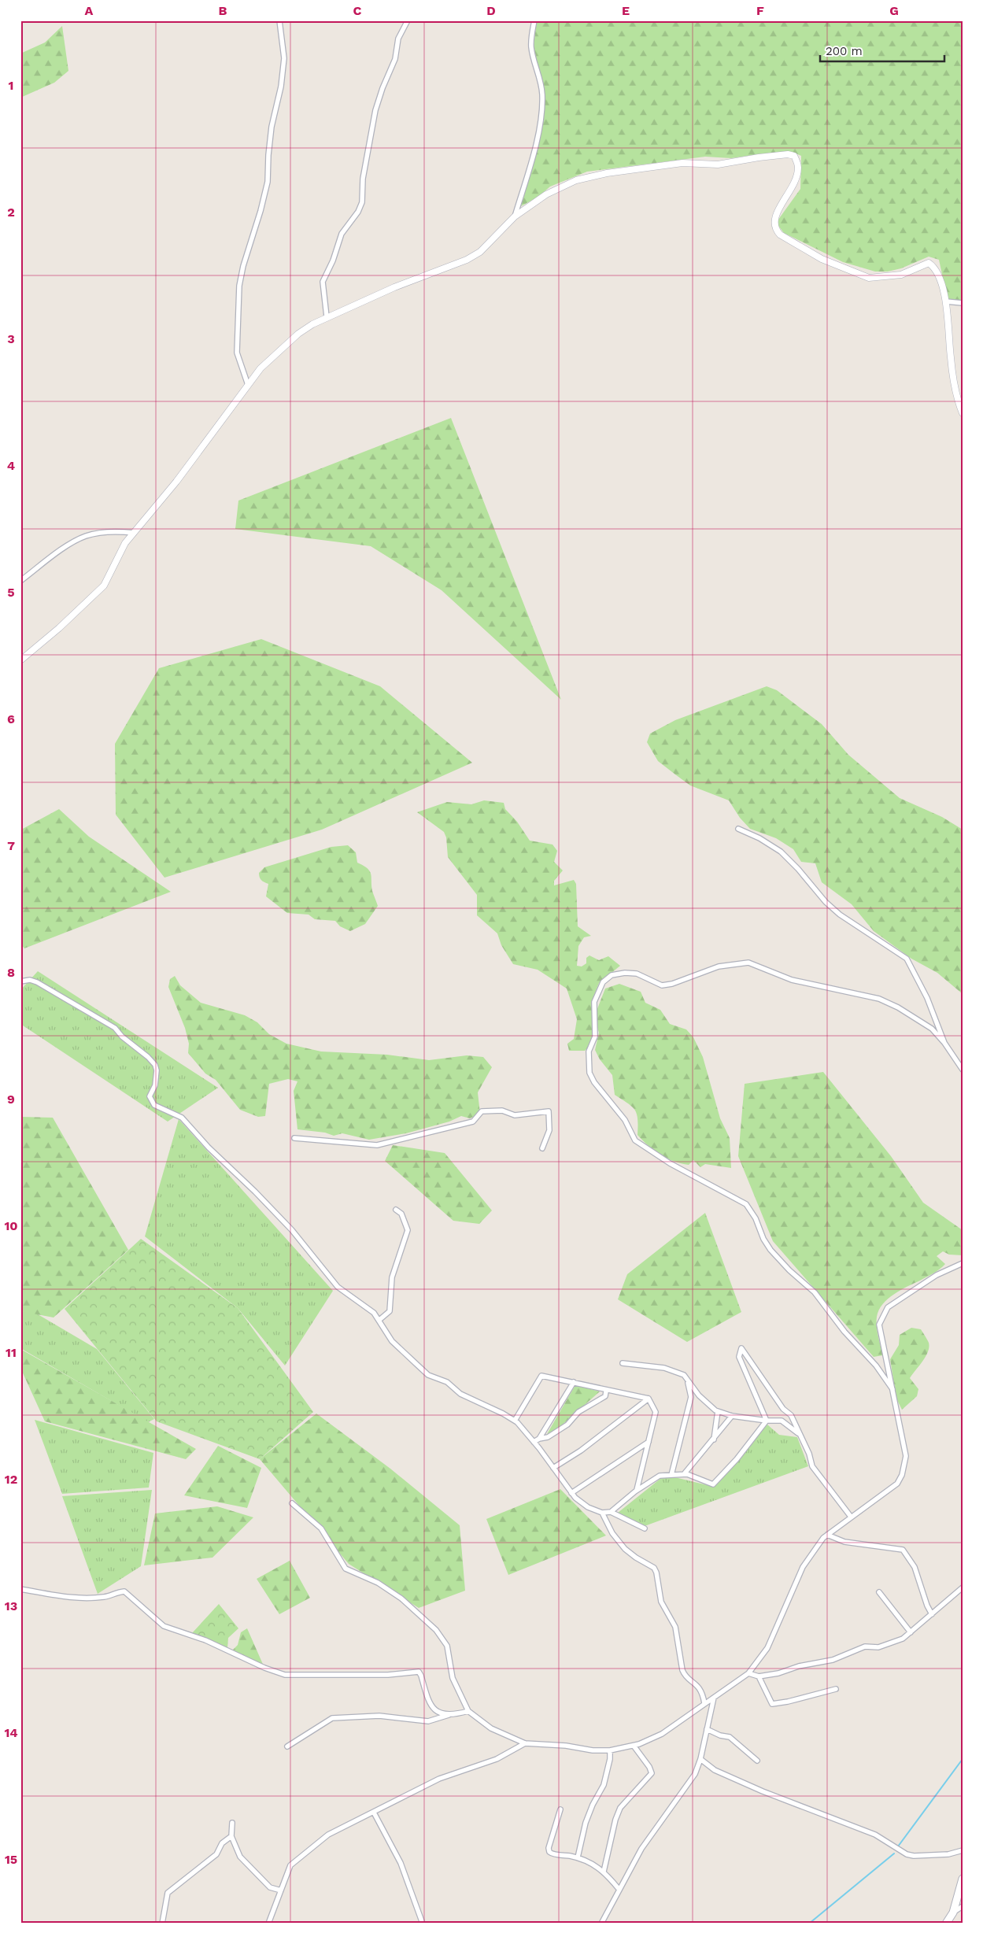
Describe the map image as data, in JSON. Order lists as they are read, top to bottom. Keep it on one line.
{"scale_bar":"200 m","grid":{"columns":["A","B","C","D","E","F","G"],"rows":["1","2","3","4","5","6","7","8","9","10","11","12","13","14","15"]}}
